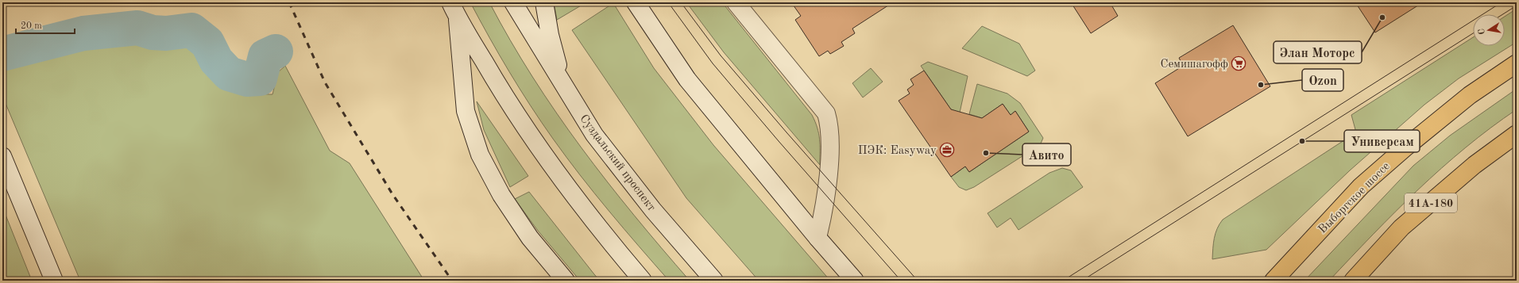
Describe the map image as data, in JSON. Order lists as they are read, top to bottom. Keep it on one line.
{"streets":{"main road":["Суздальский проспект","Выборгское шоссе","41А-180"]},"places":{"other":["Элан Моторс","Ozon","Универсам","Авито"],"supermarket":["Семишагофф"],"office":["ПЭК: Easyway"]},"scale_bar":"20 m","north":"left"}
